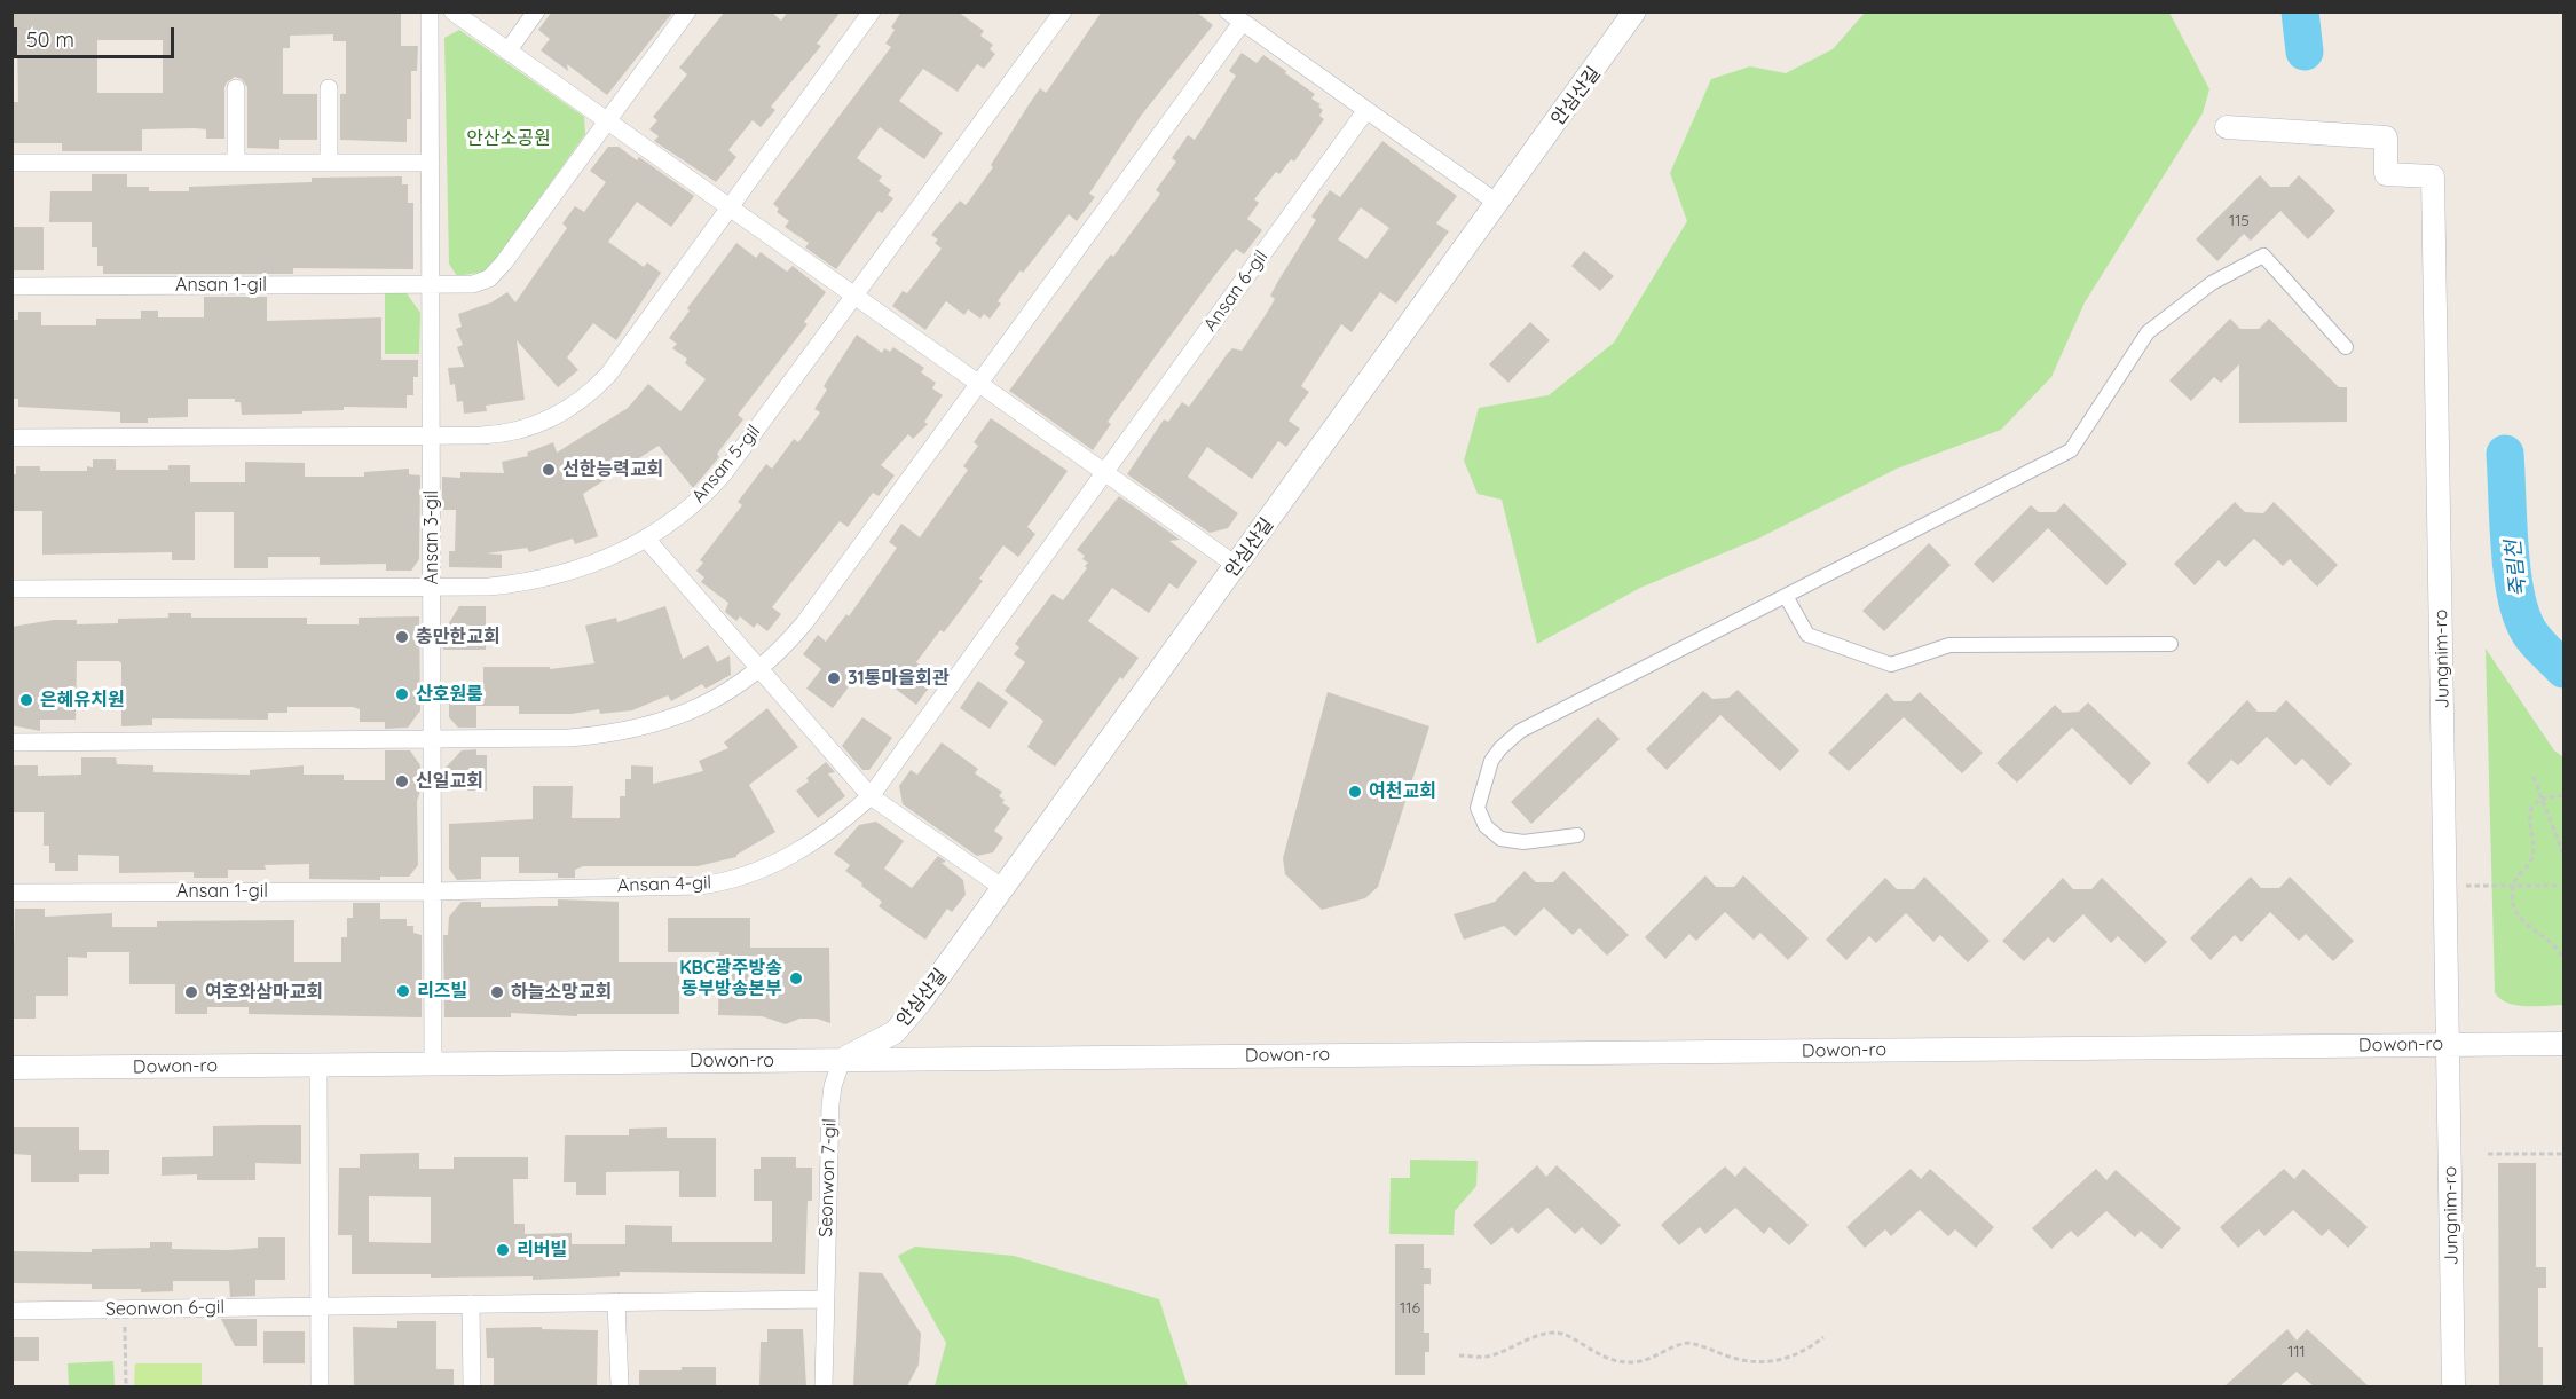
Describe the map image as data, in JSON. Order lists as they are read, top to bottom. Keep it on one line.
{"streets":{"street":["안심산길","Ansan 1-gil","Ansan 6-gil","Ansan 5-gil","Ansan 3-gil","Jungnim-ro","Ansan 4-gil","Dowon-ro","Seonwon 7-gil","Seonwon 6-gil"]},"crossings":[["안심산길","Dowon-ro"],["안심산길","Seonwon 7-gil"],["Ansan 1-gil","Ansan 3-gil"],["Ansan 1-gil","Ansan 4-gil"],["Ansan 5-gil","Ansan 3-gil"],["Ansan 3-gil","Ansan 4-gil"],["Ansan 3-gil","Dowon-ro"],["Jungnim-ro","Dowon-ro"],["Dowon-ro","Seonwon 7-gil"]],"water":["죽림천"],"parks":["안산소공원"],"places":["선한능력교회","충만한교회","31통마을회관","산호원룸","은혜유치원","신일교회","여천교회","KBC광주방송 동부방송본부","리즈빌","여호와삼마교회","하늘소망교회","리버빌"],"house_numbers":["115","116","111"],"scale_bar":"50 m"}
